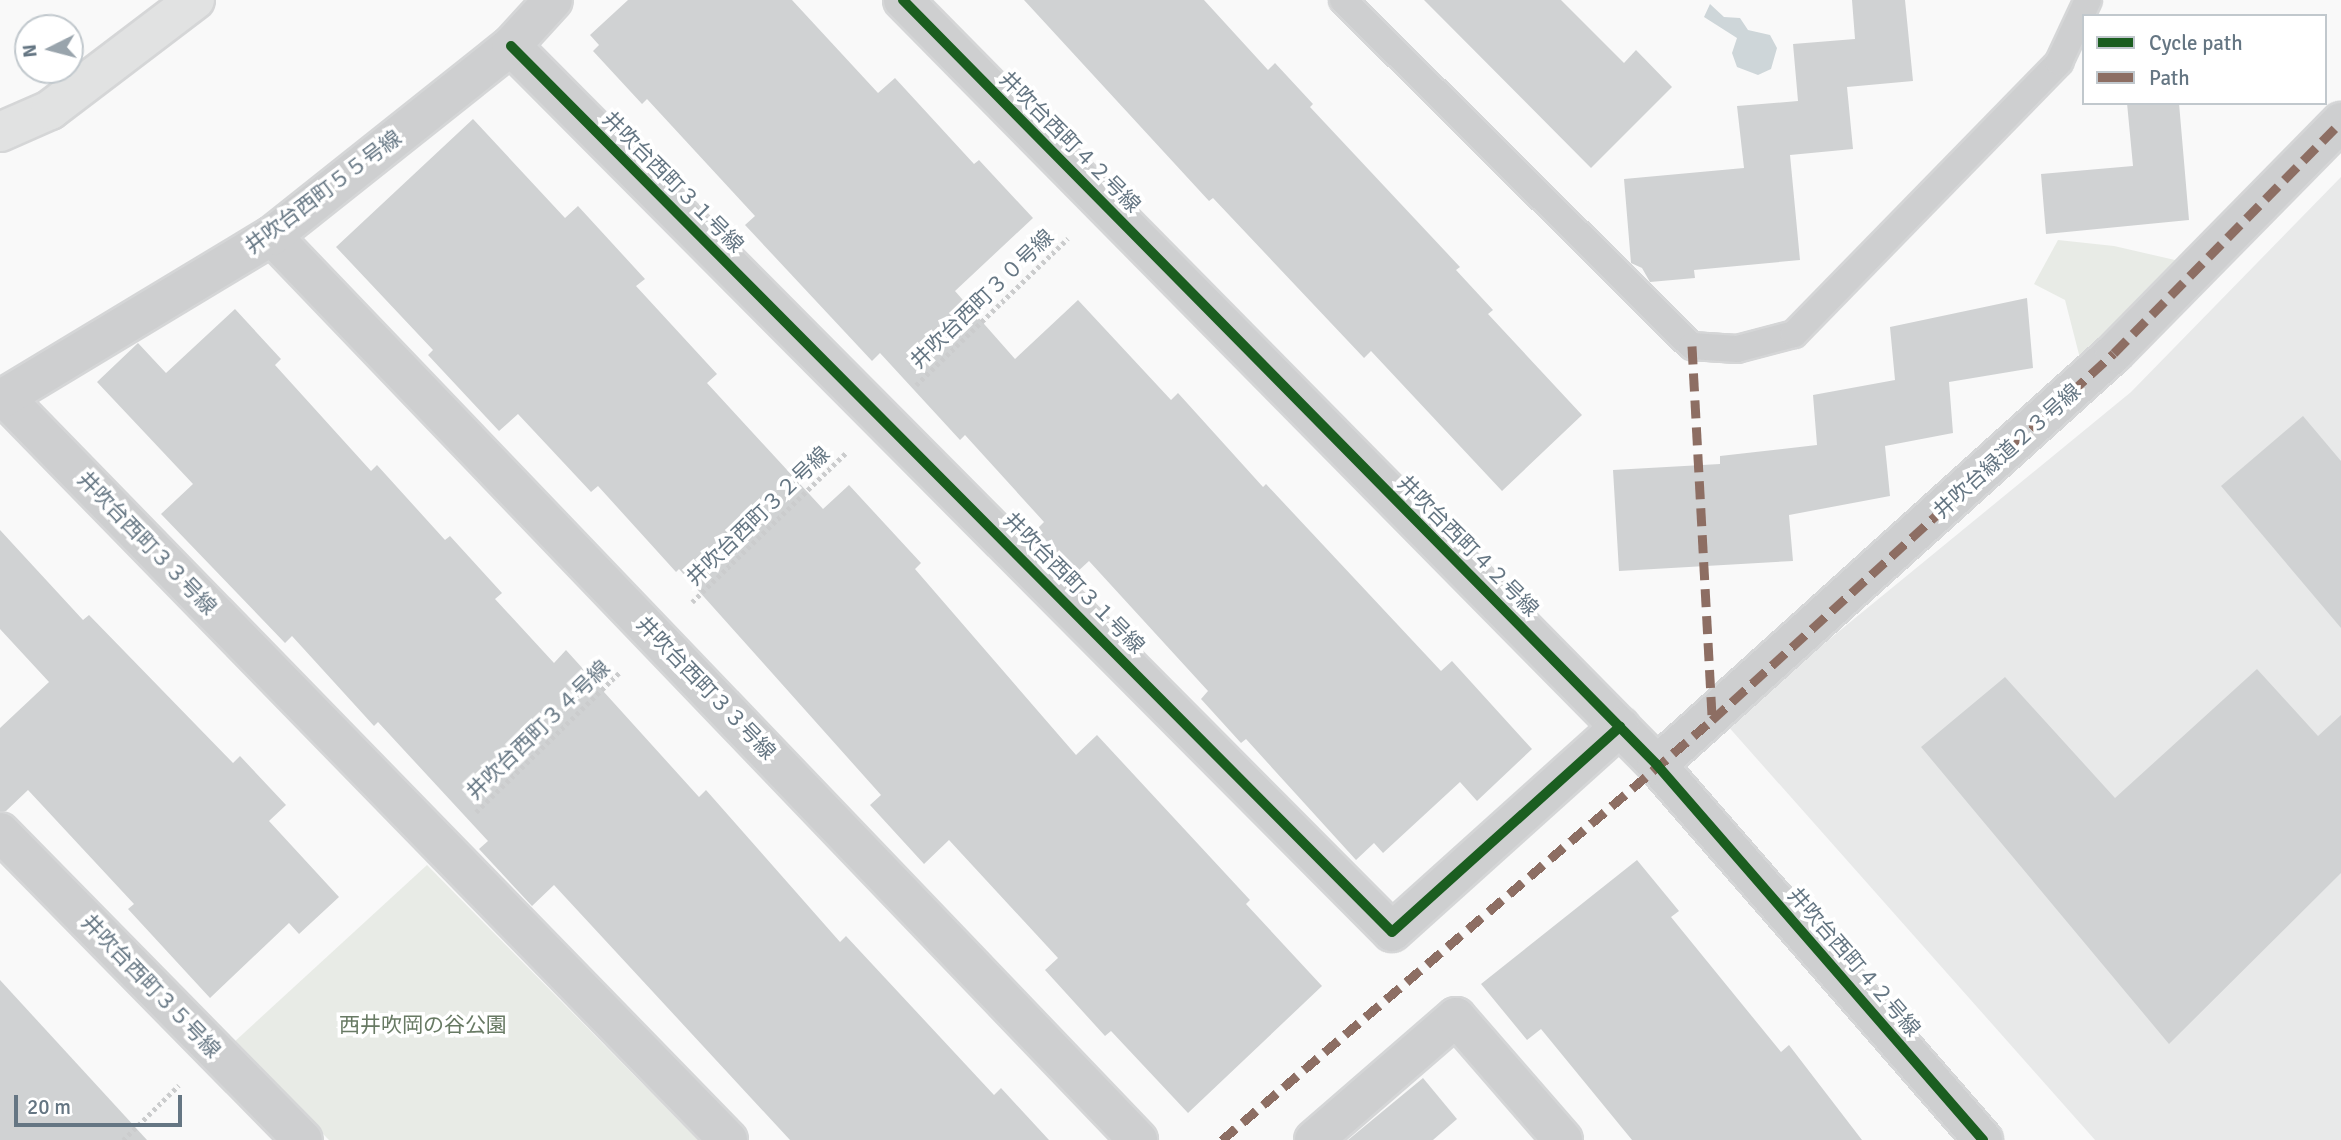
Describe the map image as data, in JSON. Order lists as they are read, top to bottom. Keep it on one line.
{"streets":{"street":["井吹台西町４２号線","井吹台西町３１号線","井吹台西町５５号線","井吹台緑道２３号線","井吹台西町３３号線","井吹台西町３５号線"],"path":["井吹台西町３０号線","井吹台西町３２号線","井吹台西町３４号線"]},"crossings":[["井吹台西町４２号線","井吹台西町３１号線"],["井吹台西町４２号線","井吹台西町３０号線"],["井吹台西町４２号線","井吹台緑道２３号線"],["井吹台西町３１号線","井吹台西町５５号線"],["井吹台西町３１号線","井吹台西町３０号線"],["井吹台西町３１号線","井吹台西町３２号線"],["井吹台西町５５号線","井吹台西町３３号線"],["井吹台西町３０号線","井吹台西町３２号線"],["井吹台西町３２号線","井吹台西町３３号線"],["井吹台西町３２号線","井吹台西町３４号線"],["井吹台西町３３号線","井吹台西町３４号線"]],"parks":["西井吹岡の谷公園"],"legend":["Cycle path","Path"],"scale_bar":"20 m","north":"left"}
